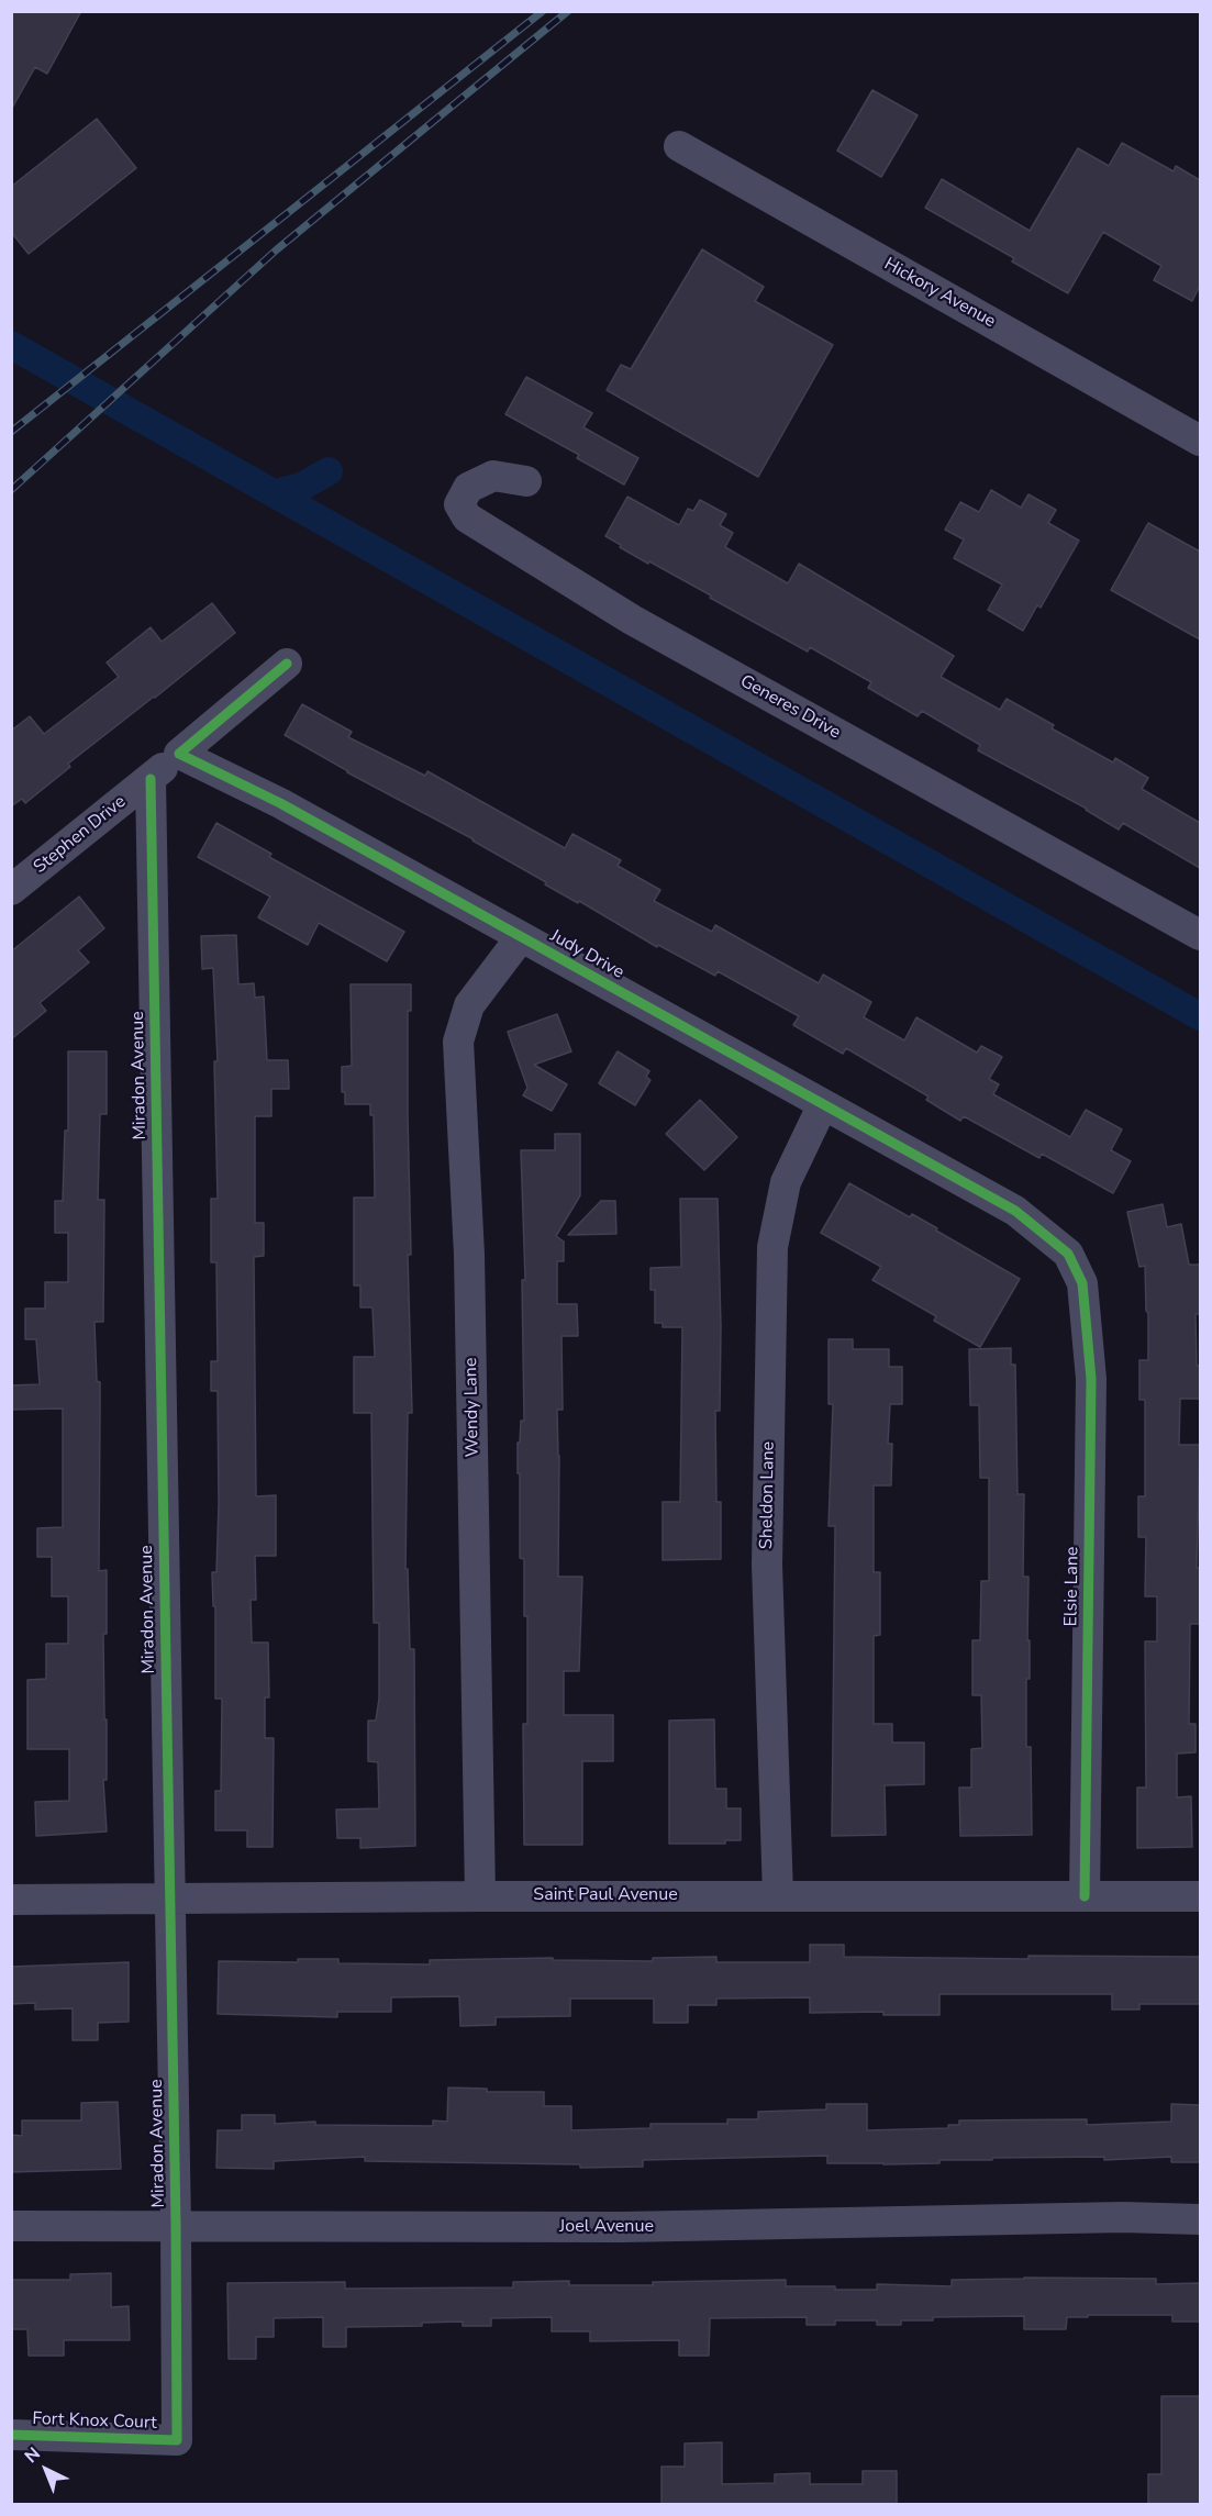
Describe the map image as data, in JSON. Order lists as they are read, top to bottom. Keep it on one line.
{"streets":{"street":["Hickory Avenue","Generes Drive","Stephen Drive","Judy Drive","Miradon Avenue","Wendy Lane","Sheldon Lane","Elsie Lane","Saint Paul Avenue","Joel Avenue","Fort Knox Court"]},"crossings":[["Stephen Drive","Judy Drive"],["Stephen Drive","Miradon Avenue"],["Judy Drive","Wendy Lane"],["Judy Drive","Sheldon Lane"],["Judy Drive","Elsie Lane"],["Miradon Avenue","Saint Paul Avenue"],["Miradon Avenue","Joel Avenue"],["Miradon Avenue","Fort Knox Court"],["Wendy Lane","Saint Paul Avenue"],["Sheldon Lane","Saint Paul Avenue"],["Elsie Lane","Saint Paul Avenue"]],"north":"top left"}
